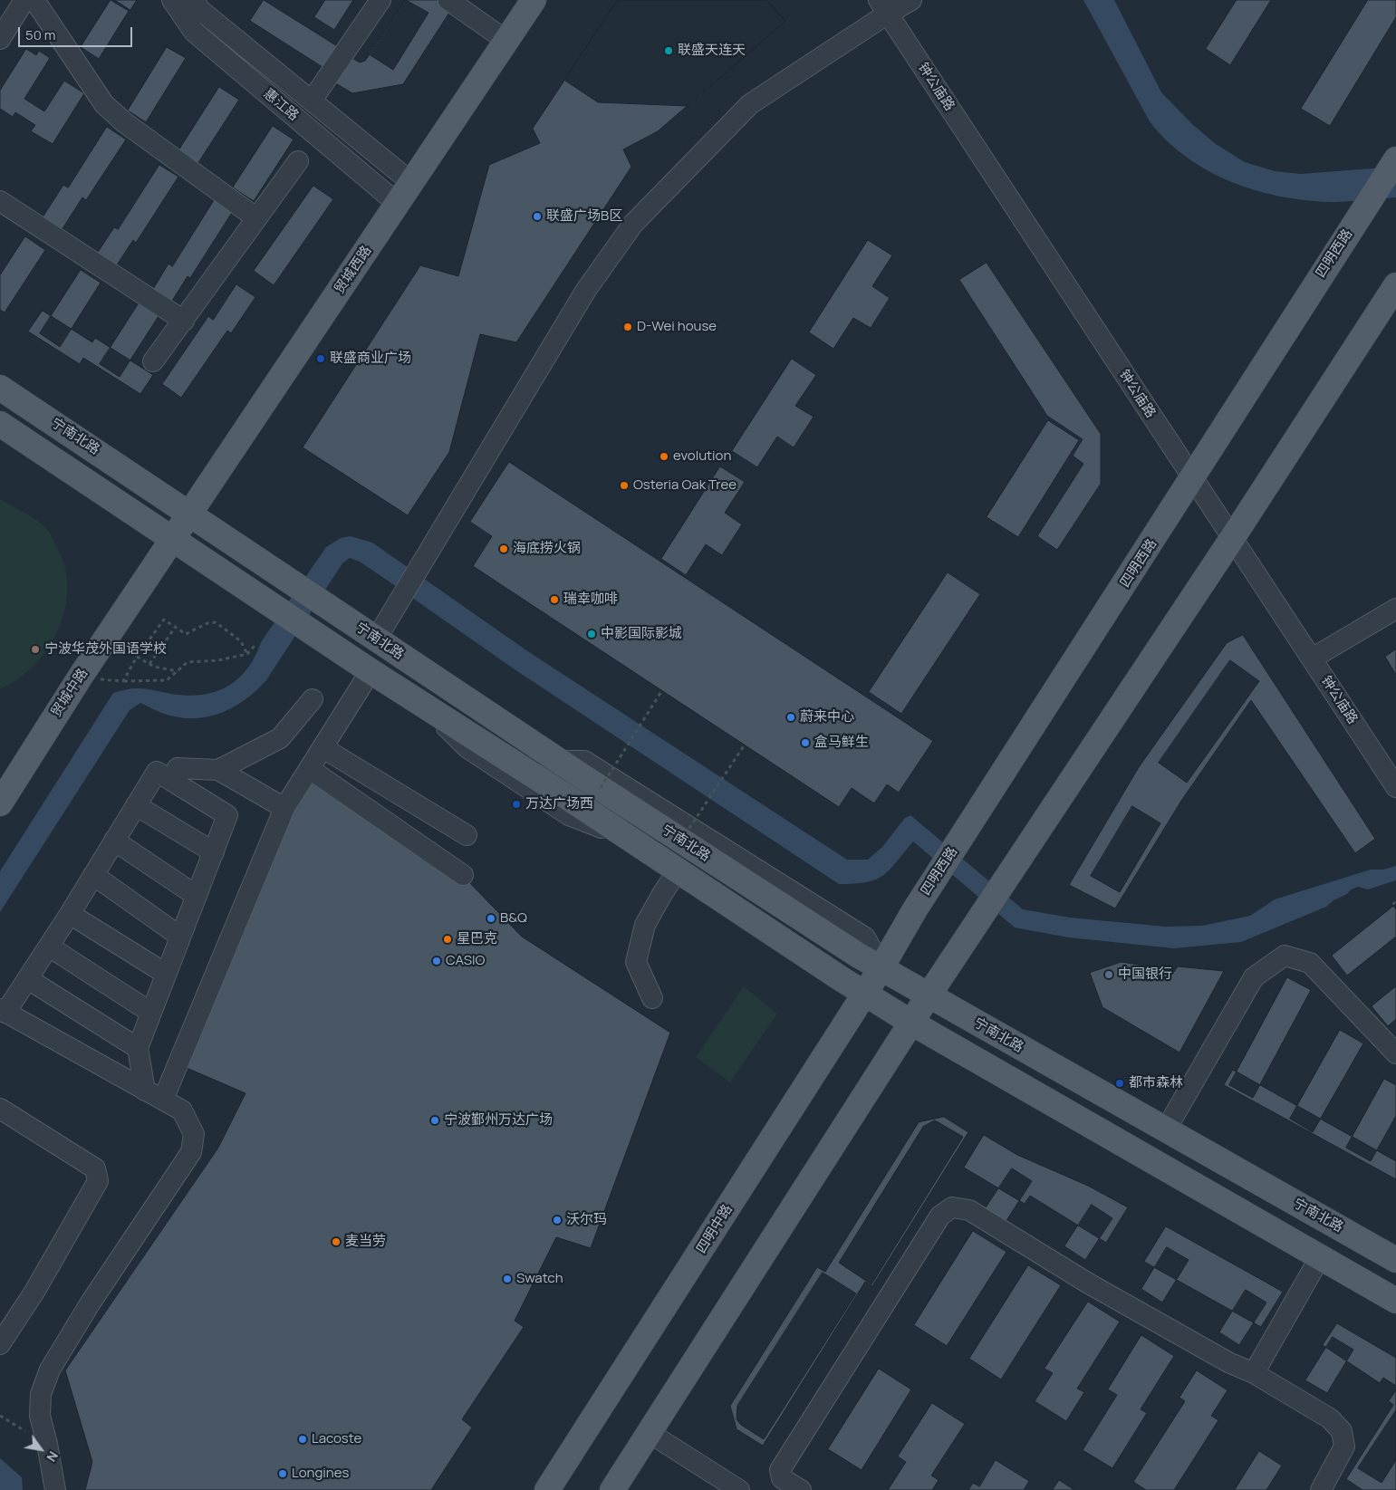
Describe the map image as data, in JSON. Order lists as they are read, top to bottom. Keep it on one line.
{"streets":{"main road":["四明西路","贸城西路","宁南北路","贸城中路","四明中路"],"street":["钟公庙路","惠江路"]},"crossings":[["钟公庙路","四明西路"],["惠江路","贸城西路"],["四明西路","宁南北路"],["四明西路","四明中路"],["贸城西路","宁南北路"],["贸城西路","贸城中路"],["宁南北路","贸城中路"],["宁南北路","四明中路"]],"places":["联盛天连天","联盛广场B区","D-Wei house","联盛商业广场","evolution","Osteria Oak Tree","海底捞火锅","瑞幸咖啡","中影国际影城","宁波华茂外国语学校","蔚来中心","盒马鲜生","万达广场西","B&Q","星巴克","CASIO","中国银行","都市森林","宁波鄞州万达广场","沃尔玛","麦当劳","Swatch","Lacoste","Longines"],"scale_bar":"50 m","north":"bottom right"}
